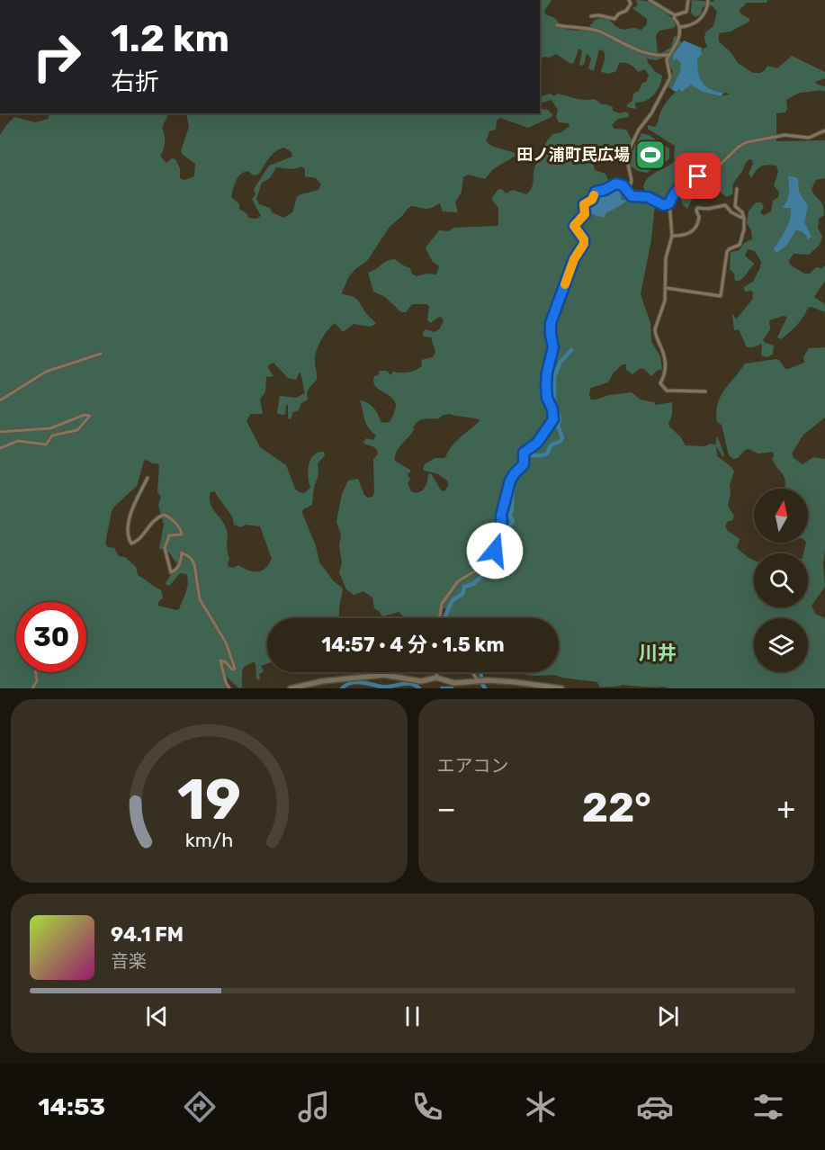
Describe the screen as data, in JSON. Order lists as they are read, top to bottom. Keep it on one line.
{"districts":["川井"],"places":{"sports":["田ノ浦町民広場"]},"north":"top","page":{"turn":["1.2 km","右折"],"limit":"30","trip":"14:57 · 4 分 · 1.5 km","tile":"エアコン","heat":["−","22°","+"],"song":["94.1 FM","音楽"],"tabs":"14:53","gauge":["19","km/h"]}}
